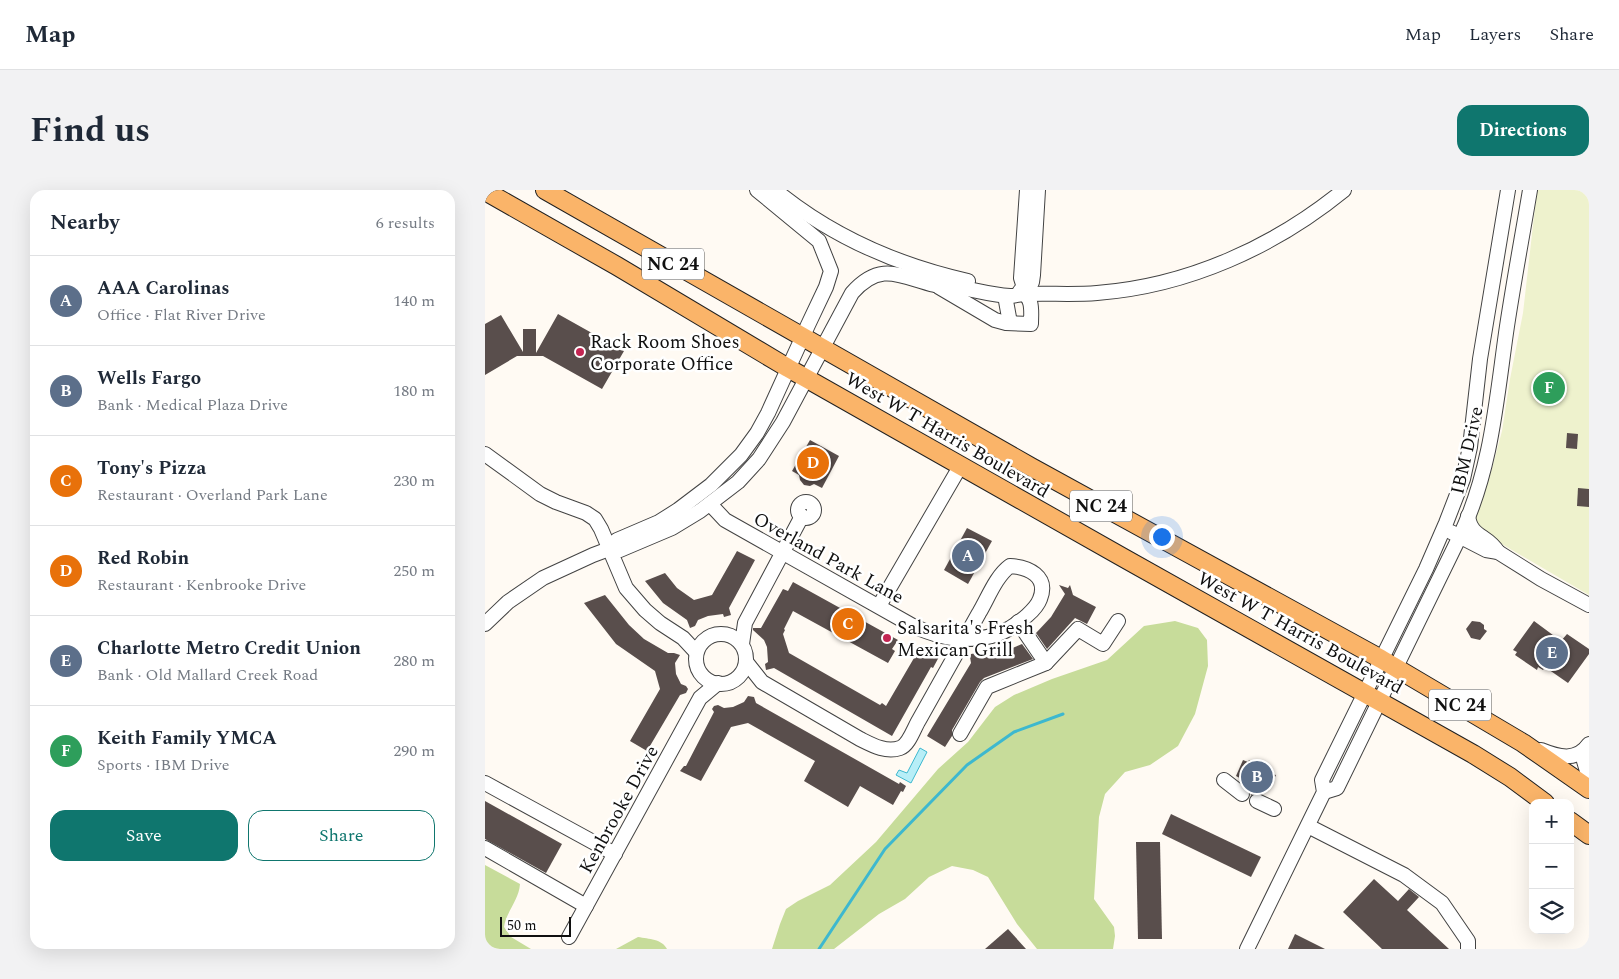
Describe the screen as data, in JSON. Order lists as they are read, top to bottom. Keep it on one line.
{"streets":{"main road":["NC 24","West W T Harris Boulevard"],"street":["IBM Drive","Overland Park Lane","Kenbrooke Drive"]},"crossings":[["West W T Harris Boulevard","IBM Drive"]],"places":["Rack Room Shoes Corporate Office","Salsarita's Fresh Mexican Grill"],"scale_bar":"50 m","page":{"header":"Map","nav":["Map","Layers","Share"],"title":"Find us","buttons":["Directions",["Save","Share"]],"heading":["Nearby","6 results"],"list":[{"mark":"A","name":"AAA Carolinas","note":"Office · Flat River Drive","value":"140 m"},{"mark":"B","name":"Wells Fargo","note":"Bank · Medical Plaza Drive","value":"180 m"},{"mark":"C","name":"Tony's Pizza","note":"Restaurant · Overland Park Lane","value":"230 m"},{"mark":"D","name":"Red Robin","note":"Restaurant · Kenbrooke Drive","value":"250 m"},{"mark":"E","name":"Charlotte Metro Credit Union","note":"Bank · Old Mallard Creek Road","value":"280 m"},{"mark":"F","name":"Keith Family YMCA","note":"Sports · IBM Drive","value":"290 m"}],"pins":["F","D","A","C","E","B"],"map_buttons":["+","−"],"scale":"50 m"}}
